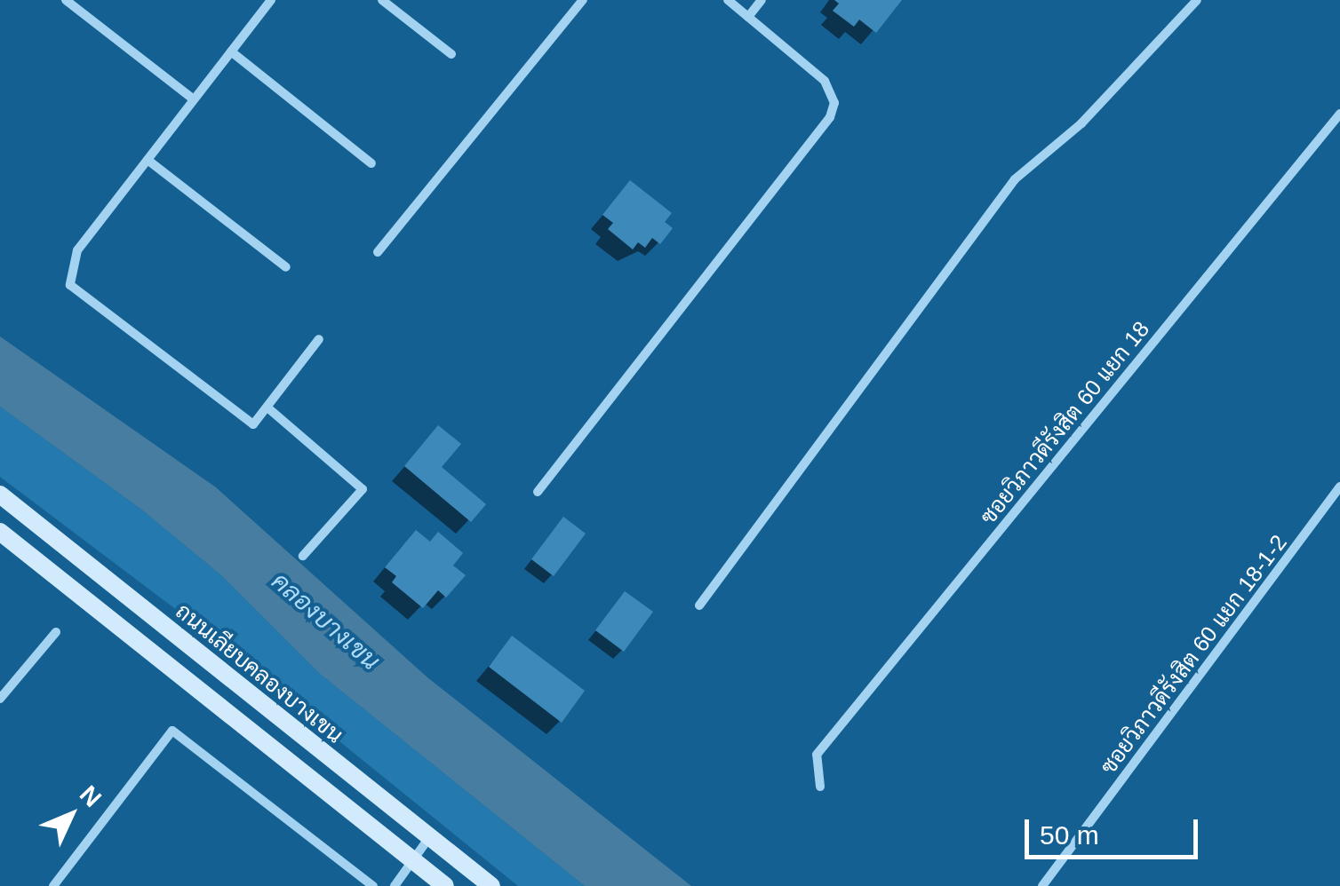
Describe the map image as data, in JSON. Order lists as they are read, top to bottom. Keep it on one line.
{"streets":{"main road":["ถนนเลียบคลองบางเขน"],"street":["ซอยวิภาวดีรังสิต 60 แยก 18","ซอยวิภาวดีรังสิต 60 แยก 18-1-2"]},"water":["คลองบางเขน"],"scale_bar":"50 m","north":"top right"}
